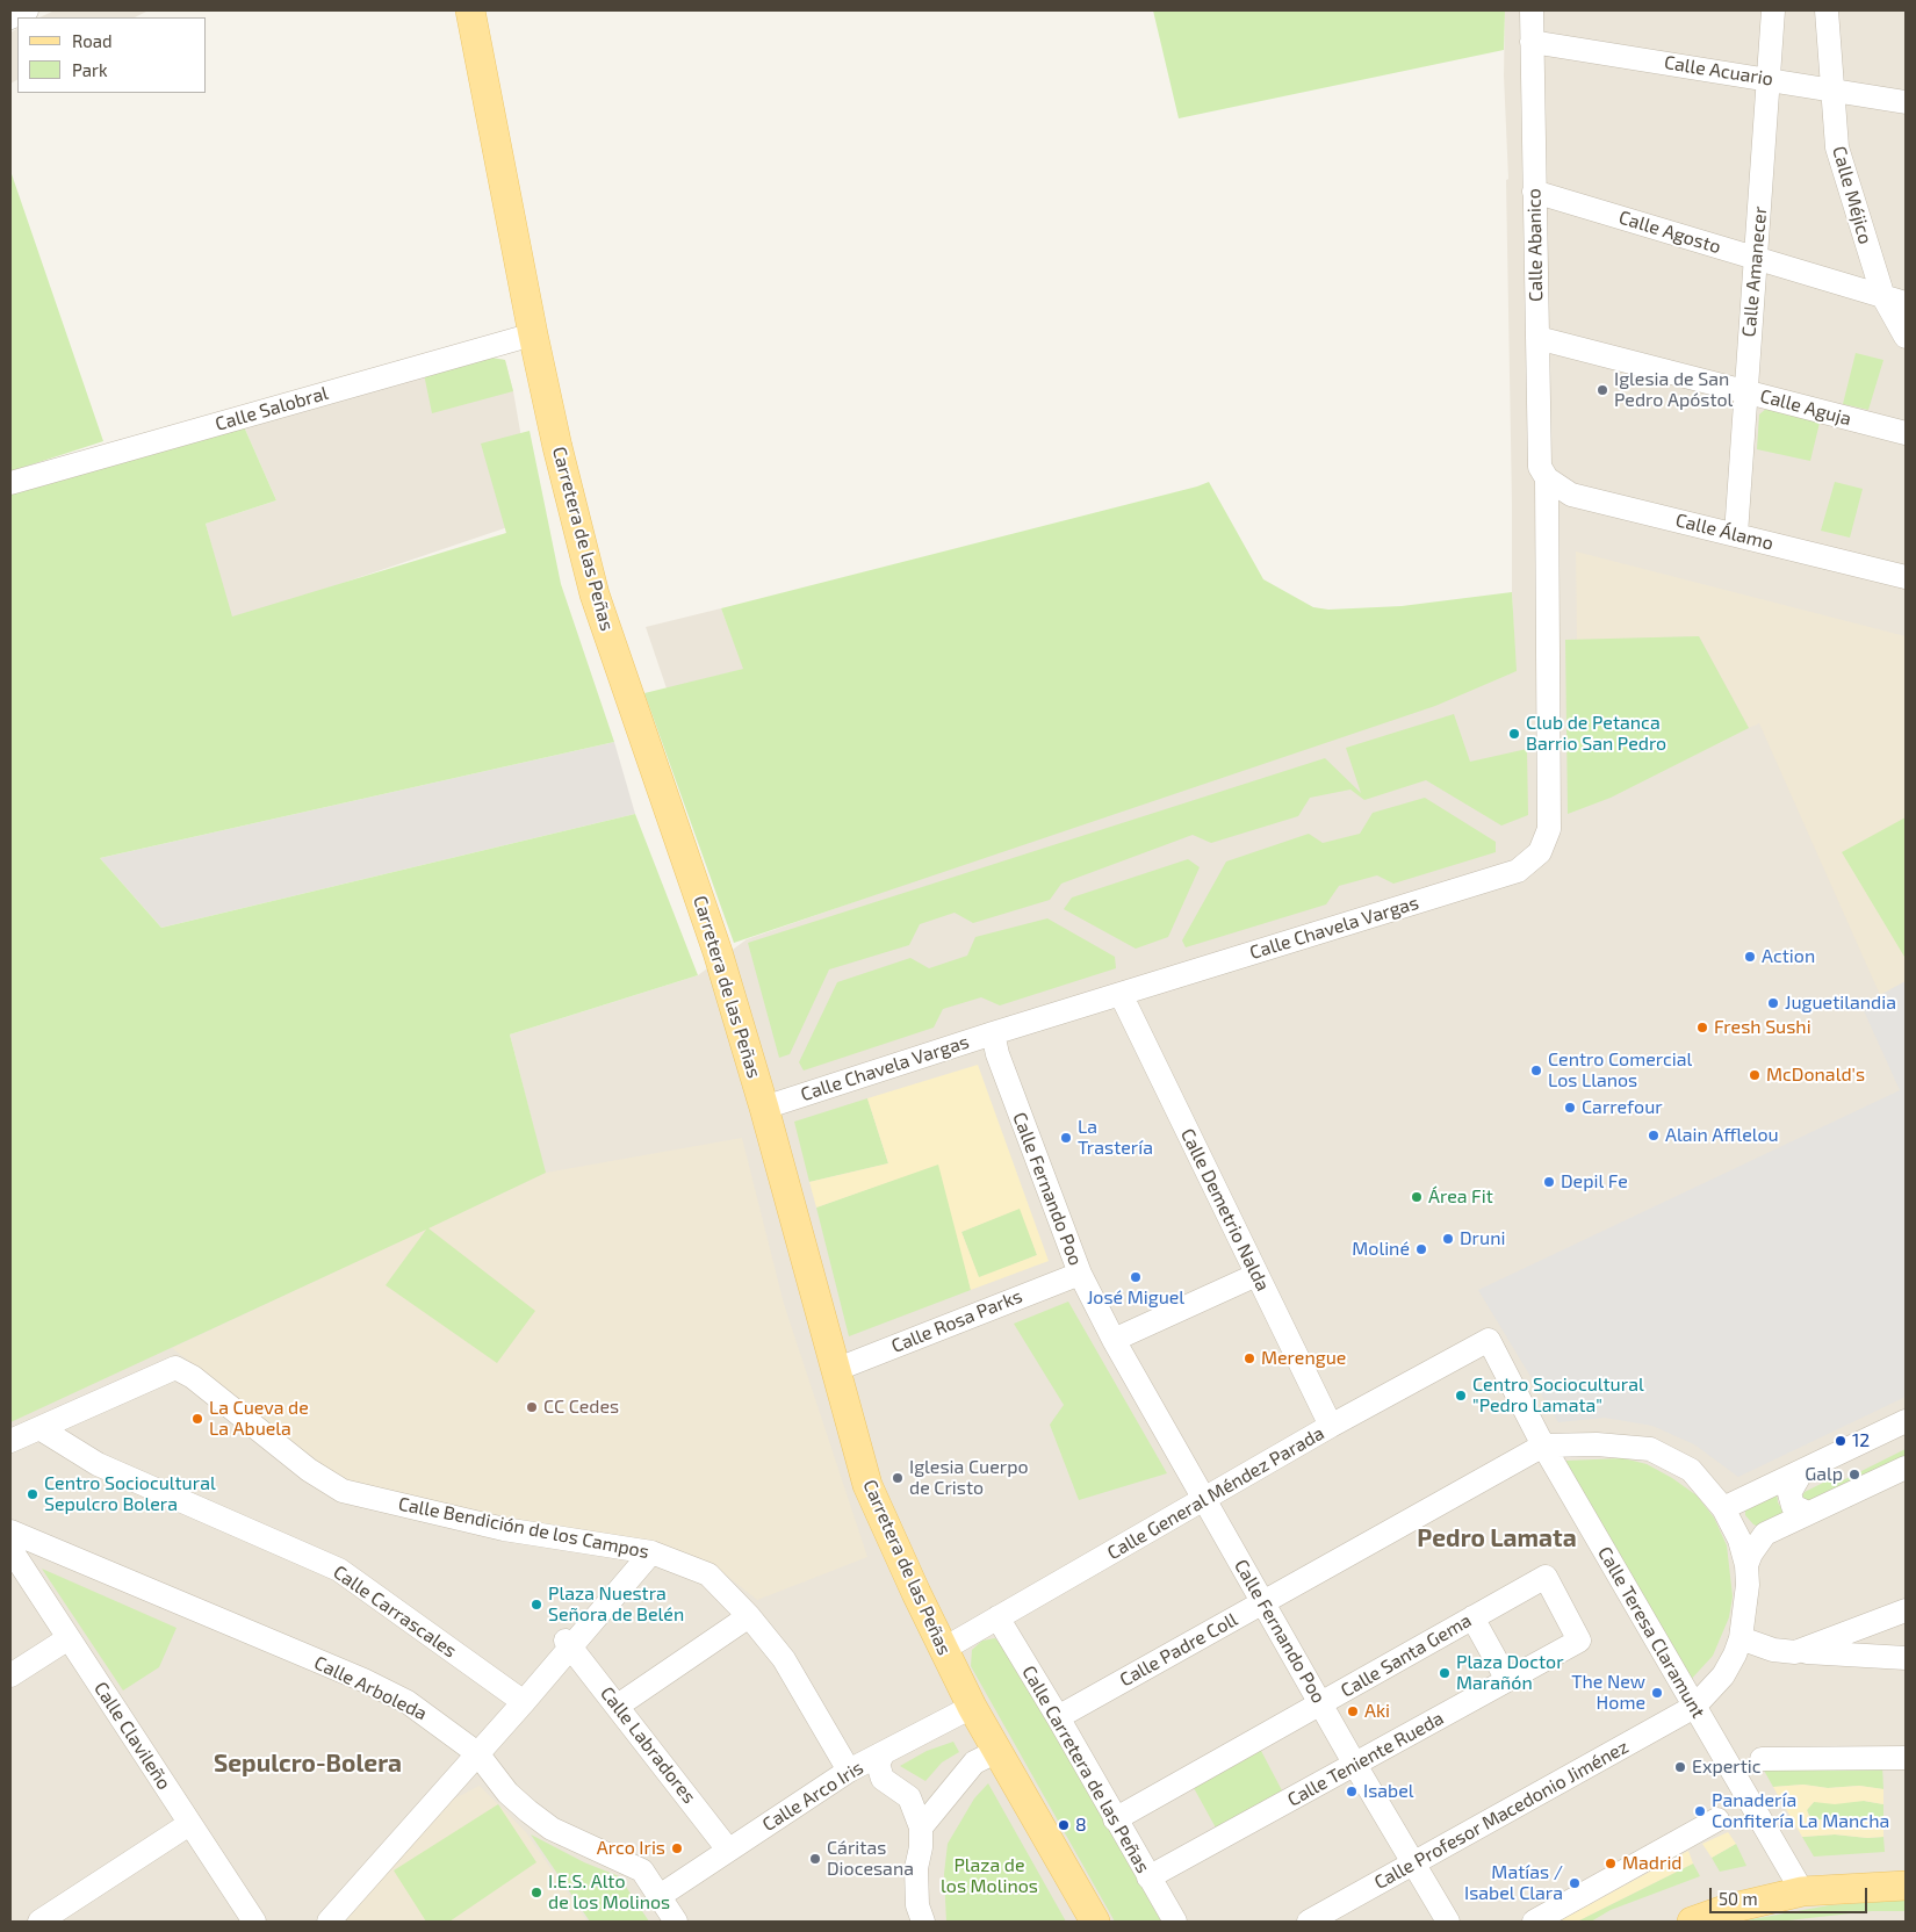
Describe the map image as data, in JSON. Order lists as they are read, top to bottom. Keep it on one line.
{"streets":{"main road":["Carretera de las Peñas"],"street":["Calle Acuario","Calle Méjico","Calle Agosto","Calle Abanico","Calle Amanecer","Calle Aguja","Calle Salobral","Calle Álamo","Calle Chavela Vargas","Calle Fernando Poo","Calle Demetrio Nalda","Calle Rosa Parks","Calle General Méndez Parada","Calle Bendición de los Campos","Calle Carrascales","Calle Teresa Claramunt","Calle Padre Coll","Calle Santa Gema","Calle Arboleda","Calle Clavileño","Calle Labradores","Calle Teniente Rueda","Calle Carretera de las Peñas","Calle Arco Iris","Calle Profesor Macedonio Jiménez"]},"crossings":[["Calle Acuario","Calle Méjico"],["Calle Acuario","Calle Abanico"],["Calle Acuario","Calle Amanecer"],["Calle Méjico","Calle Agosto"],["Calle Agosto","Calle Abanico"],["Calle Agosto","Calle Amanecer"],["Calle Abanico","Calle Aguja"],["Calle Abanico","Calle Álamo"],["Calle Abanico","Calle Chavela Vargas"],["Calle Amanecer","Calle Aguja"],["Calle Amanecer","Calle Álamo"],["Calle Salobral","Carretera de las Peñas"],["Calle Álamo","Calle Chavela Vargas"],["Carretera de las Peñas","Calle Chavela Vargas"],["Carretera de las Peñas","Calle Rosa Parks"],["Carretera de las Peñas","Calle General Méndez Parada"],["Carretera de las Peñas","Calle Arco Iris"],["Calle Chavela Vargas","Calle Fernando Poo"],["Calle Chavela Vargas","Calle Demetrio Nalda"],["Calle Fernando Poo","Calle Rosa Parks"],["Calle Fernando Poo","Calle General Méndez Parada"],["Calle Fernando Poo","Calle Padre Coll"],["Calle Fernando Poo","Calle Santa Gema"],["Calle Fernando Poo","Calle Teniente Rueda"],["Calle Fernando Poo","Calle Profesor Macedonio Jiménez"],["Calle Demetrio Nalda","Calle General Méndez Parada"],["Calle General Méndez Parada","Calle Teresa Claramunt"],["Calle General Méndez Parada","Calle Carretera de las Peñas"],["Calle Bendición de los Campos","Calle Carrascales"],["Calle Bendición de los Campos","Calle Arco Iris"],["Calle Teresa Claramunt","Calle Padre Coll"],["Calle Teresa Claramunt","Calle Profesor Macedonio Jiménez"],["Calle Padre Coll","Calle Carretera de las Peñas"],["Calle Santa Gema","Calle Teniente Rueda"],["Calle Santa Gema","Calle Carretera de las Peñas"],["Calle Arboleda","Calle Arco Iris"],["Calle Labradores","Calle Arco Iris"],["Calle Teniente Rueda","Calle Carretera de las Peñas"]],"districts":["Pedro Lamata","Sepulcro-Bolera"],"parks":["Plaza de los Molinos"],"places":["Iglesia de San Pedro Apóstol","Club de Petanca Barrio San Pedro","Action","Juguetilandia","Fresh Sushi","Centro Comercial Los Llanos","McDonald's","Carrefour","Alain Afflelou","La Trastería","Depil Fe","Área Fit","Druni","Moliné","José Miguel","Merengue","Centro Sociocultural \"Pedro Lamata\"","CC Cedes","La Cueva de La Abuela","12","Galp","Iglesia Cuerpo de Cristo","Centro Sociocultural Sepulcro Bolera","Plaza Nuestra Señora de Belén","Plaza Doctor Marañón","The New Home","Aki","Expertic","Isabel","Panadería Confitería La Mancha","8","Arco Iris","Cáritas Diocesana","Madrid","Matías / Isabel Clara","I.E.S. Alto de los Molinos"],"legend":["Road","Park"],"scale_bar":"50 m"}
